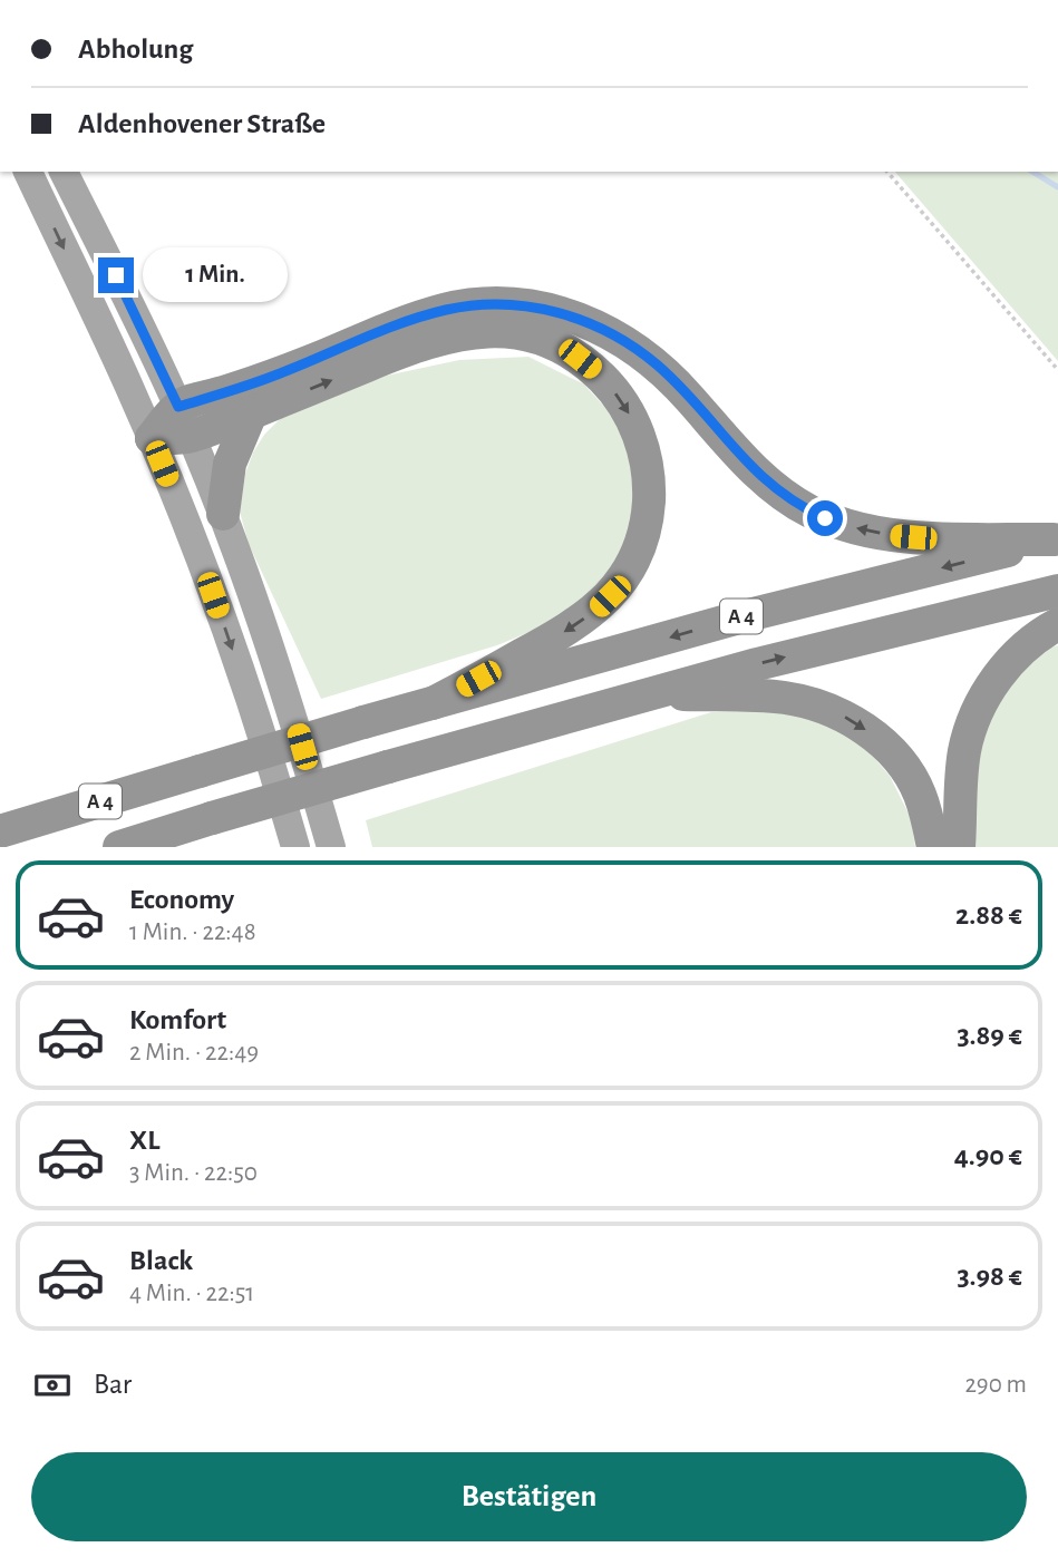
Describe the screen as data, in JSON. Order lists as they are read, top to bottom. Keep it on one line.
{"streets":{"highway":["A 4"]},"page":{"banner":["Abholung","Aldenhovener Straße"],"bubble":"1 Min.","list":[{"name":"Economy","note":"1 Min. · 22:48","value":"2.88 €"},{"name":"Komfort","note":"2 Min. · 22:49","value":"3.89 €"},{"name":"XL","note":"3 Min. · 22:50","value":"4.90 €"},{"name":"Black","note":"4 Min. · 22:51","value":"3.98 €"}],"pay":["Bar","290 m"],"buttons":"Bestätigen"}}
